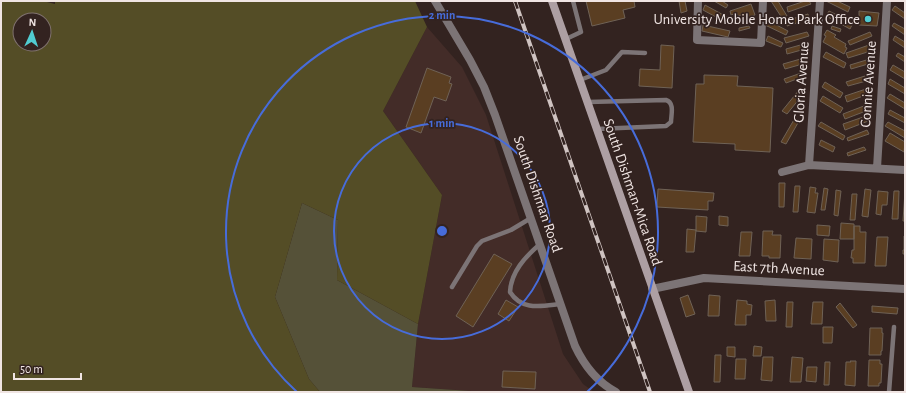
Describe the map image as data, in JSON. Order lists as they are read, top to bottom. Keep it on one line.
{"streets":{"main road":["South Dishman-Mica Road"],"street":["Gloria Avenue","Connie Avenue","South Dishman Road","East 7th Avenue"]},"crossings":[["South Dishman-Mica Road","East 7th Avenue"]],"places":["University Mobile Home Park Office"],"scale_bar":"50 m","north":"top","rings":["2 min","1 min"]}
